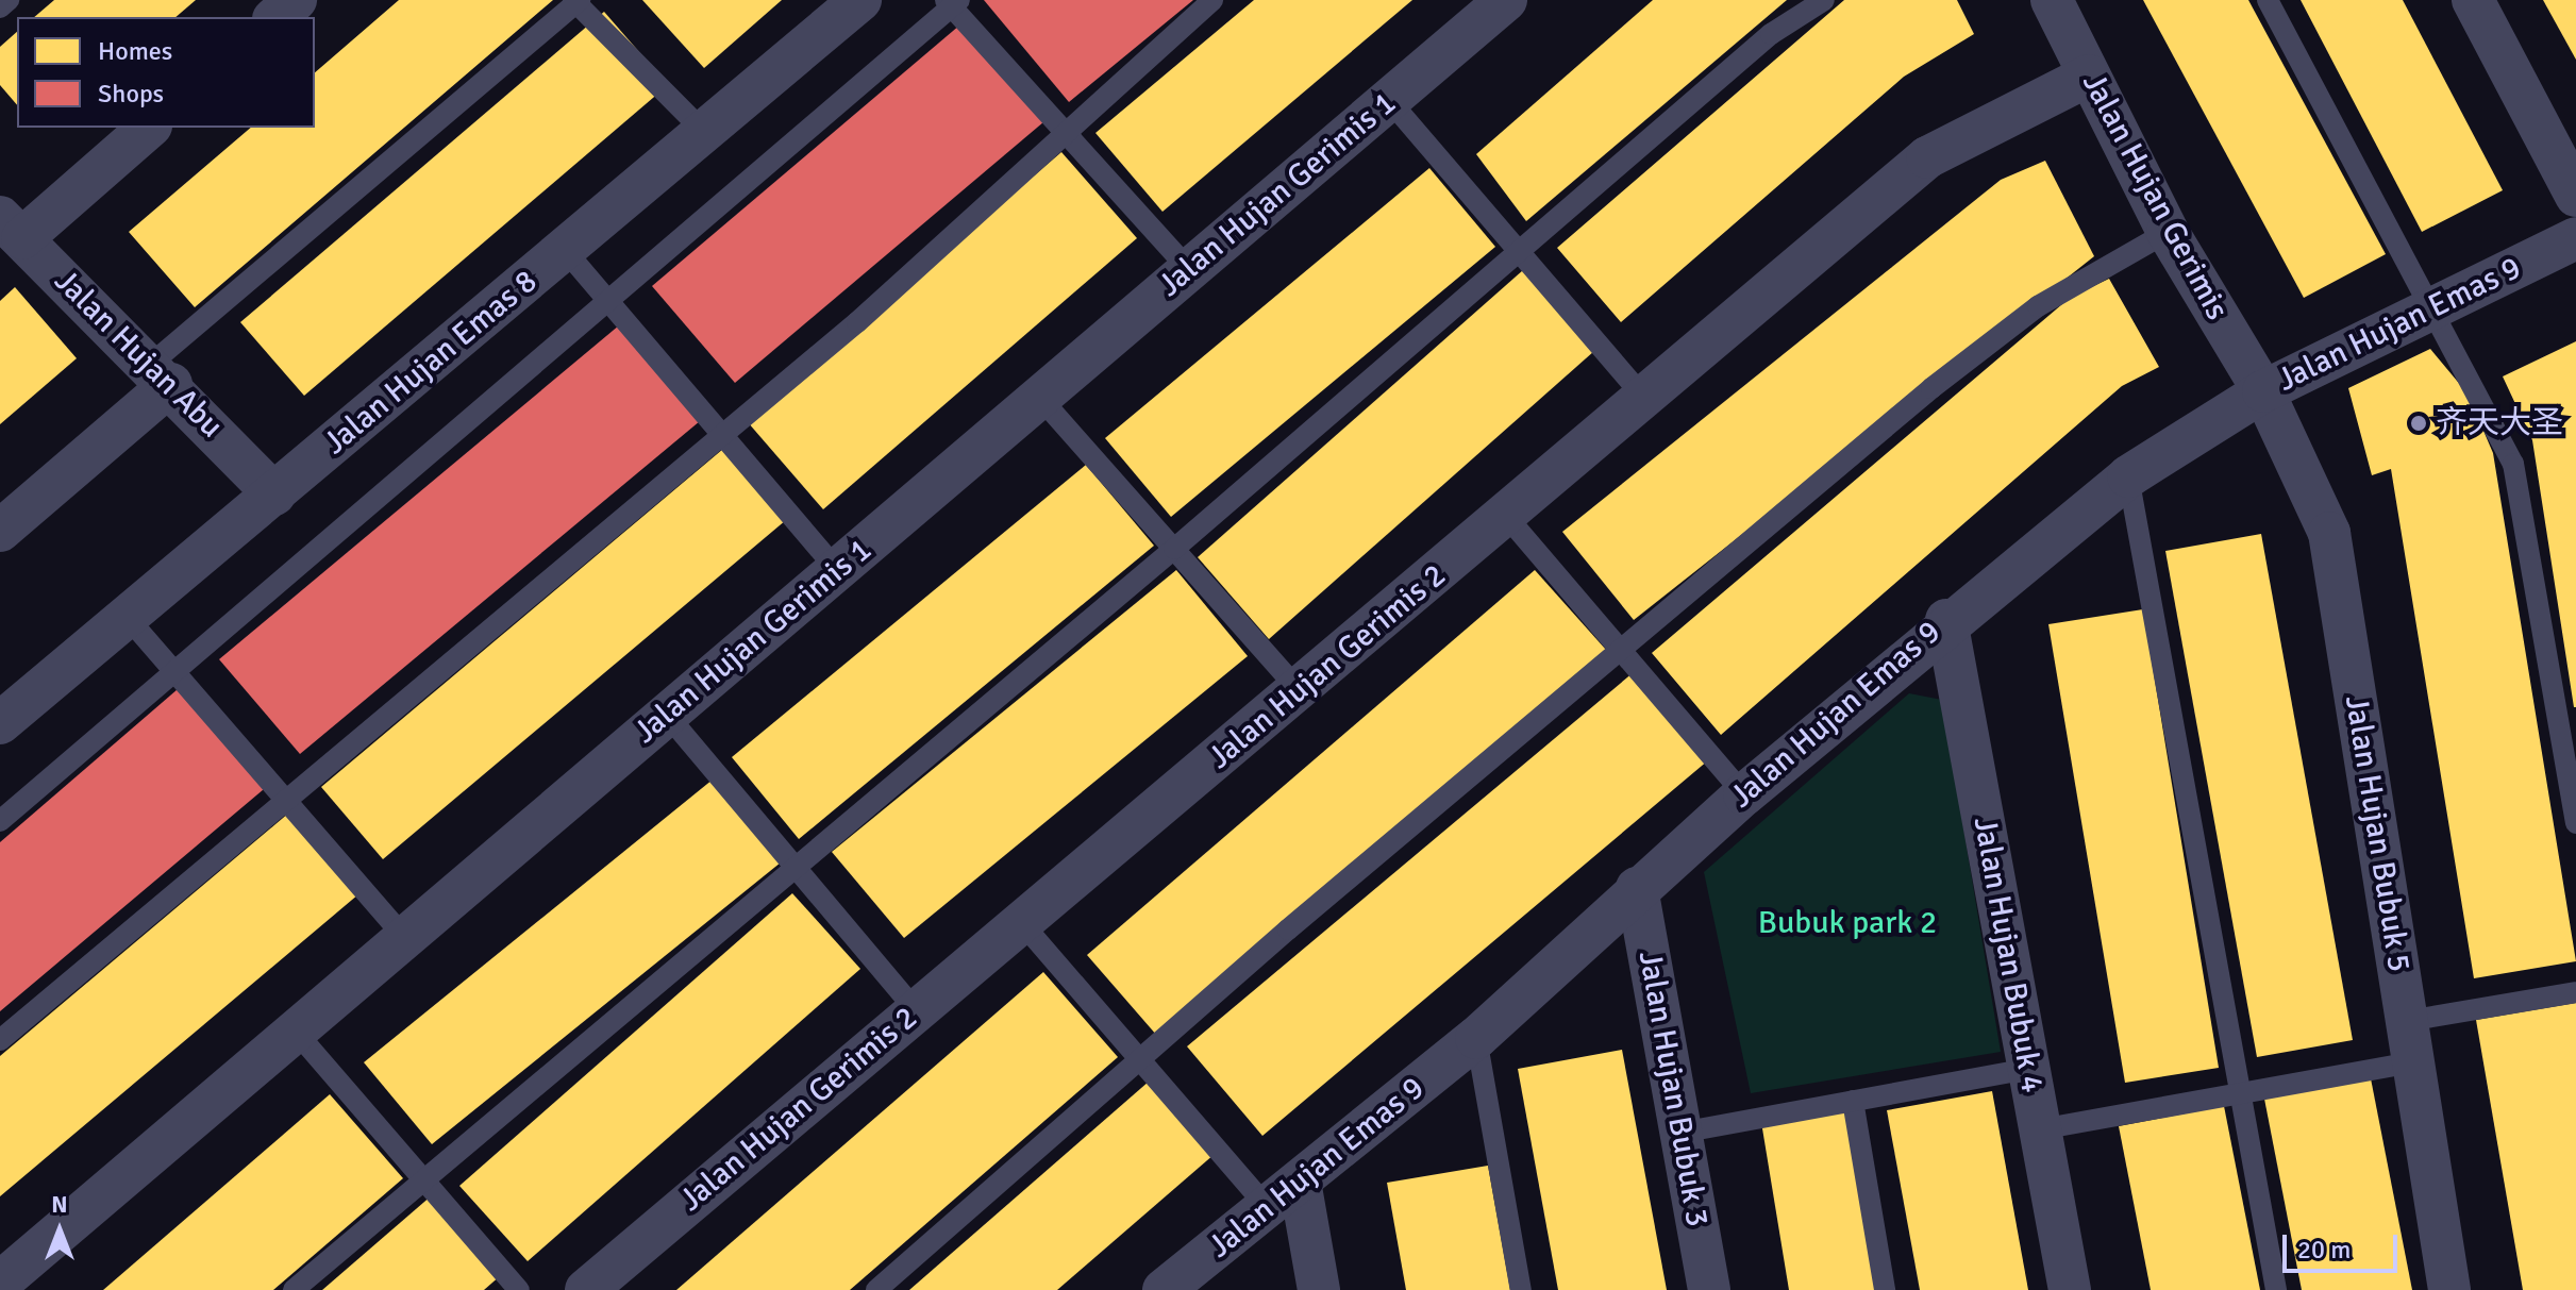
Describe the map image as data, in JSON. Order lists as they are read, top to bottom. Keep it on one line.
{"streets":{"street":["Jalan Hujan Gerimis 1","Jalan Hujan Gerimis","Jalan Hujan Emas 9","Jalan Hujan Abu","Jalan Hujan Emas 8","Jalan Hujan Gerimis 2","Jalan Hujan Bubuk 5","Jalan Hujan Bubuk 4","Jalan Hujan Bubuk 3"]},"crossings":[["Jalan Hujan Gerimis","Jalan Hujan Emas 9"],["Jalan Hujan Gerimis","Jalan Hujan Gerimis 2"],["Jalan Hujan Gerimis","Jalan Hujan Bubuk 5"],["Jalan Hujan Emas 9","Jalan Hujan Bubuk 5"],["Jalan Hujan Emas 9","Jalan Hujan Bubuk 4"],["Jalan Hujan Emas 9","Jalan Hujan Bubuk 3"],["Jalan Hujan Abu","Jalan Hujan Emas 8"]],"parks":["Bubuk park 2"],"places":["齐天大圣"],"legend":["Homes","Shops"],"scale_bar":"20 m","north":"top"}
